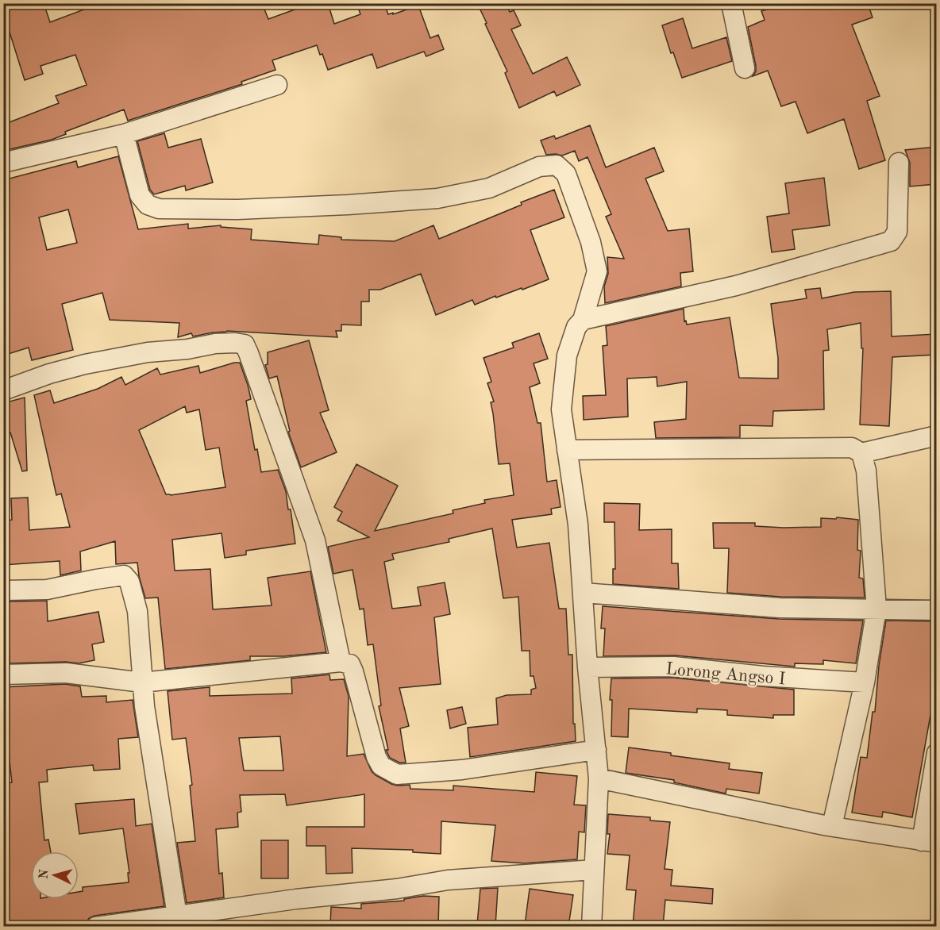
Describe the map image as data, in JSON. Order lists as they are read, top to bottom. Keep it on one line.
{"streets":{"street":["Lorong Angso I"]},"north":"left"}
